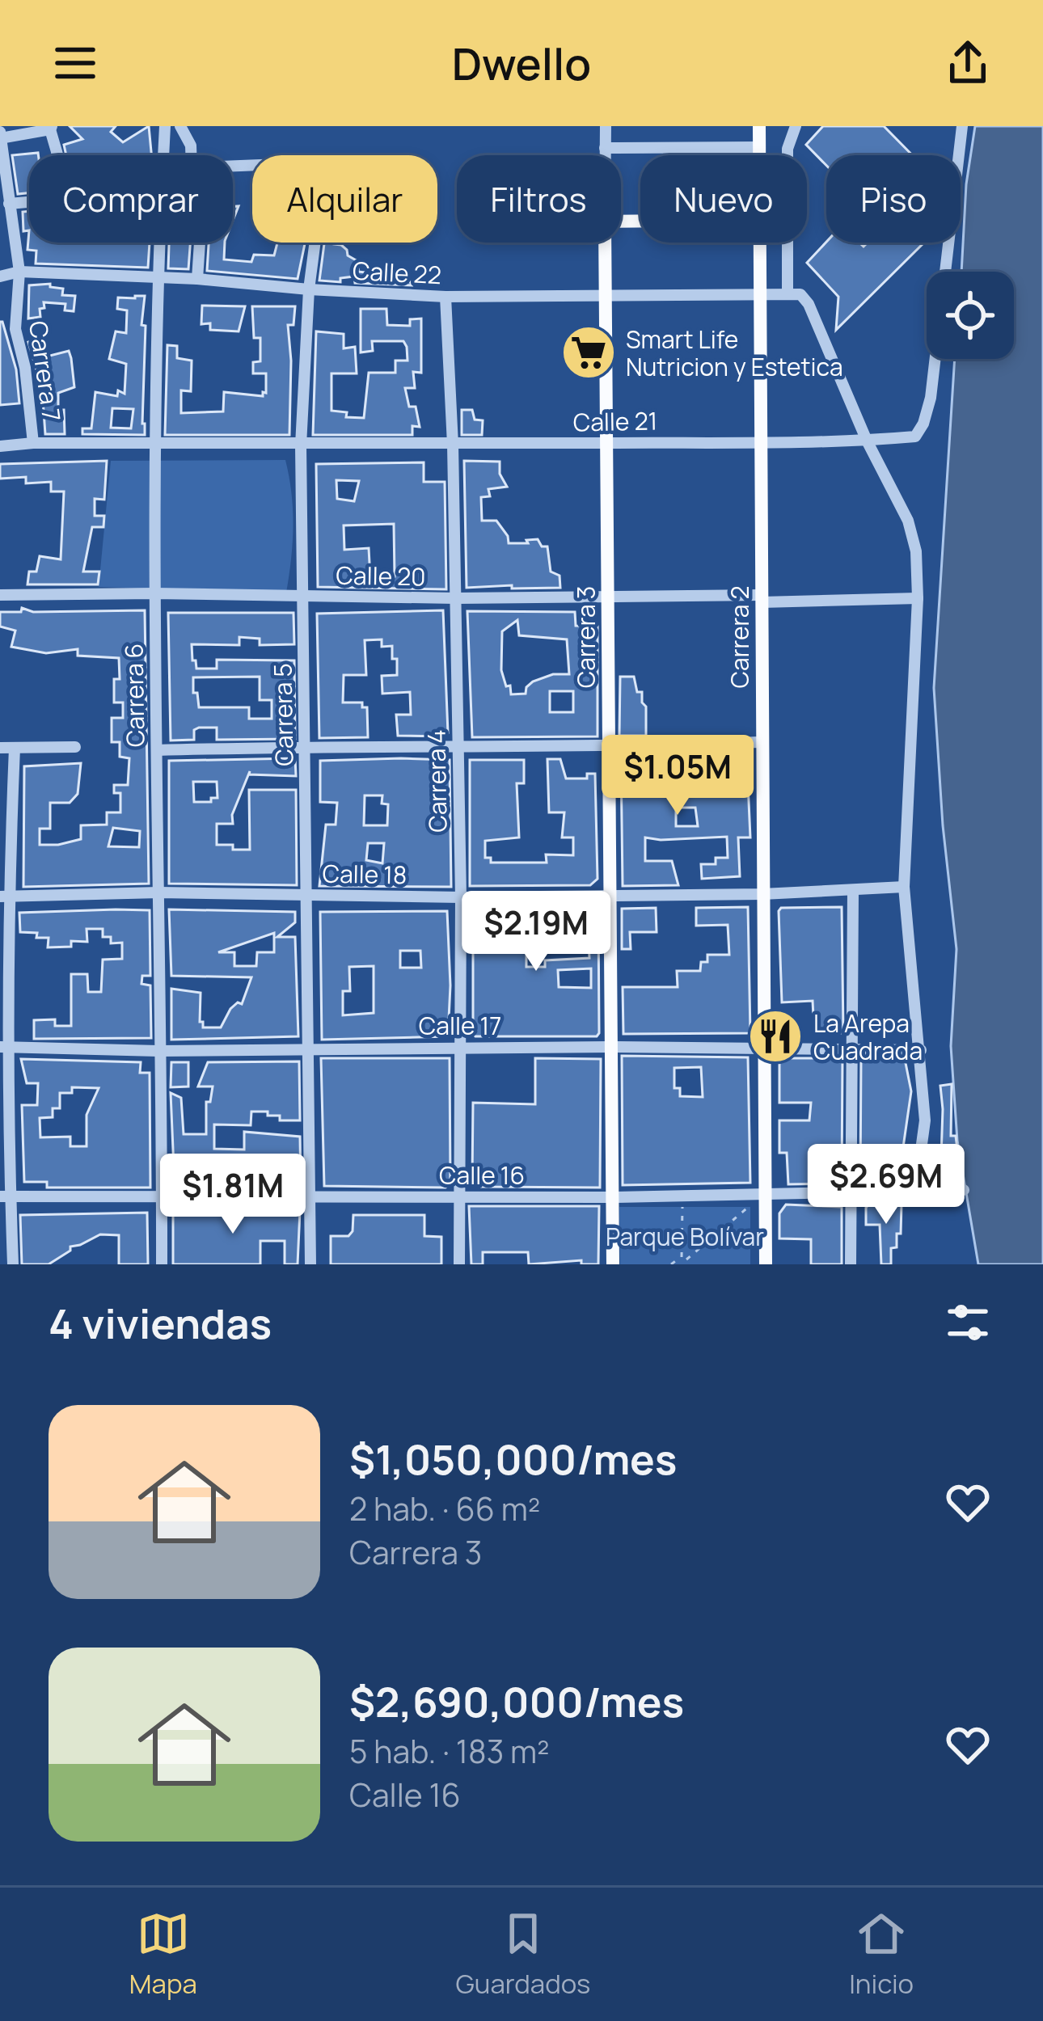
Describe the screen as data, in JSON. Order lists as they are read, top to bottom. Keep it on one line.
{"streets":{"main road":["Carrera 3","Carrera 2"],"street":["Calle 22","Carrera 7","Calle 21","Calle 20","Carrera 6","Carrera 5","Carrera 4","Calle 18","Calle 17","Calle 16"]},"crossings":[["Calle 22","Carrera 7"],["Calle 22","Carrera 3"],["Calle 22","Carrera 2"],["Calle 22","Carrera 6"],["Calle 22","Carrera 5"],["Calle 22","Carrera 4"],["Carrera 7","Calle 21"],["Calle 21","Carrera 3"],["Calle 21","Carrera 2"],["Calle 21","Carrera 6"],["Calle 21","Carrera 5"],["Calle 21","Carrera 4"],["Calle 20","Carrera 3"],["Calle 20","Carrera 2"],["Calle 20","Carrera 6"],["Calle 20","Carrera 5"],["Calle 20","Carrera 4"],["Carrera 3","Calle 18"],["Carrera 3","Calle 17"],["Carrera 3","Calle 16"],["Carrera 2","Calle 18"],["Carrera 2","Calle 17"],["Carrera 2","Calle 16"],["Carrera 6","Calle 18"],["Carrera 6","Calle 17"],["Carrera 6","Calle 16"],["Carrera 5","Calle 18"],["Carrera 5","Calle 17"],["Carrera 5","Calle 16"],["Carrera 4","Calle 18"],["Carrera 4","Calle 17"],["Carrera 4","Calle 16"]],"parks":["Parque Bolívar"],"places":{"supermarket":["Smart Life Nutricion y Estetica"],"restaurant":["La Arepa Cuadrada"]},"page":{"header":"Dwello","chip":["Comprar","Alquilar","Filtros","Nuevo","Piso"],"price":["$1.05M","$2.19M","$2.69M","$1.81M"],"heading":"4 viviendas","list":[{"name":"$1,050,000/mes","note":"2 hab. · 66 m² · Carrera 3"},{"name":"$2,690,000/mes","note":"5 hab. · 183 m² · Calle 16"}],"tabs":["Mapa","Guardados","Inicio"]}}
